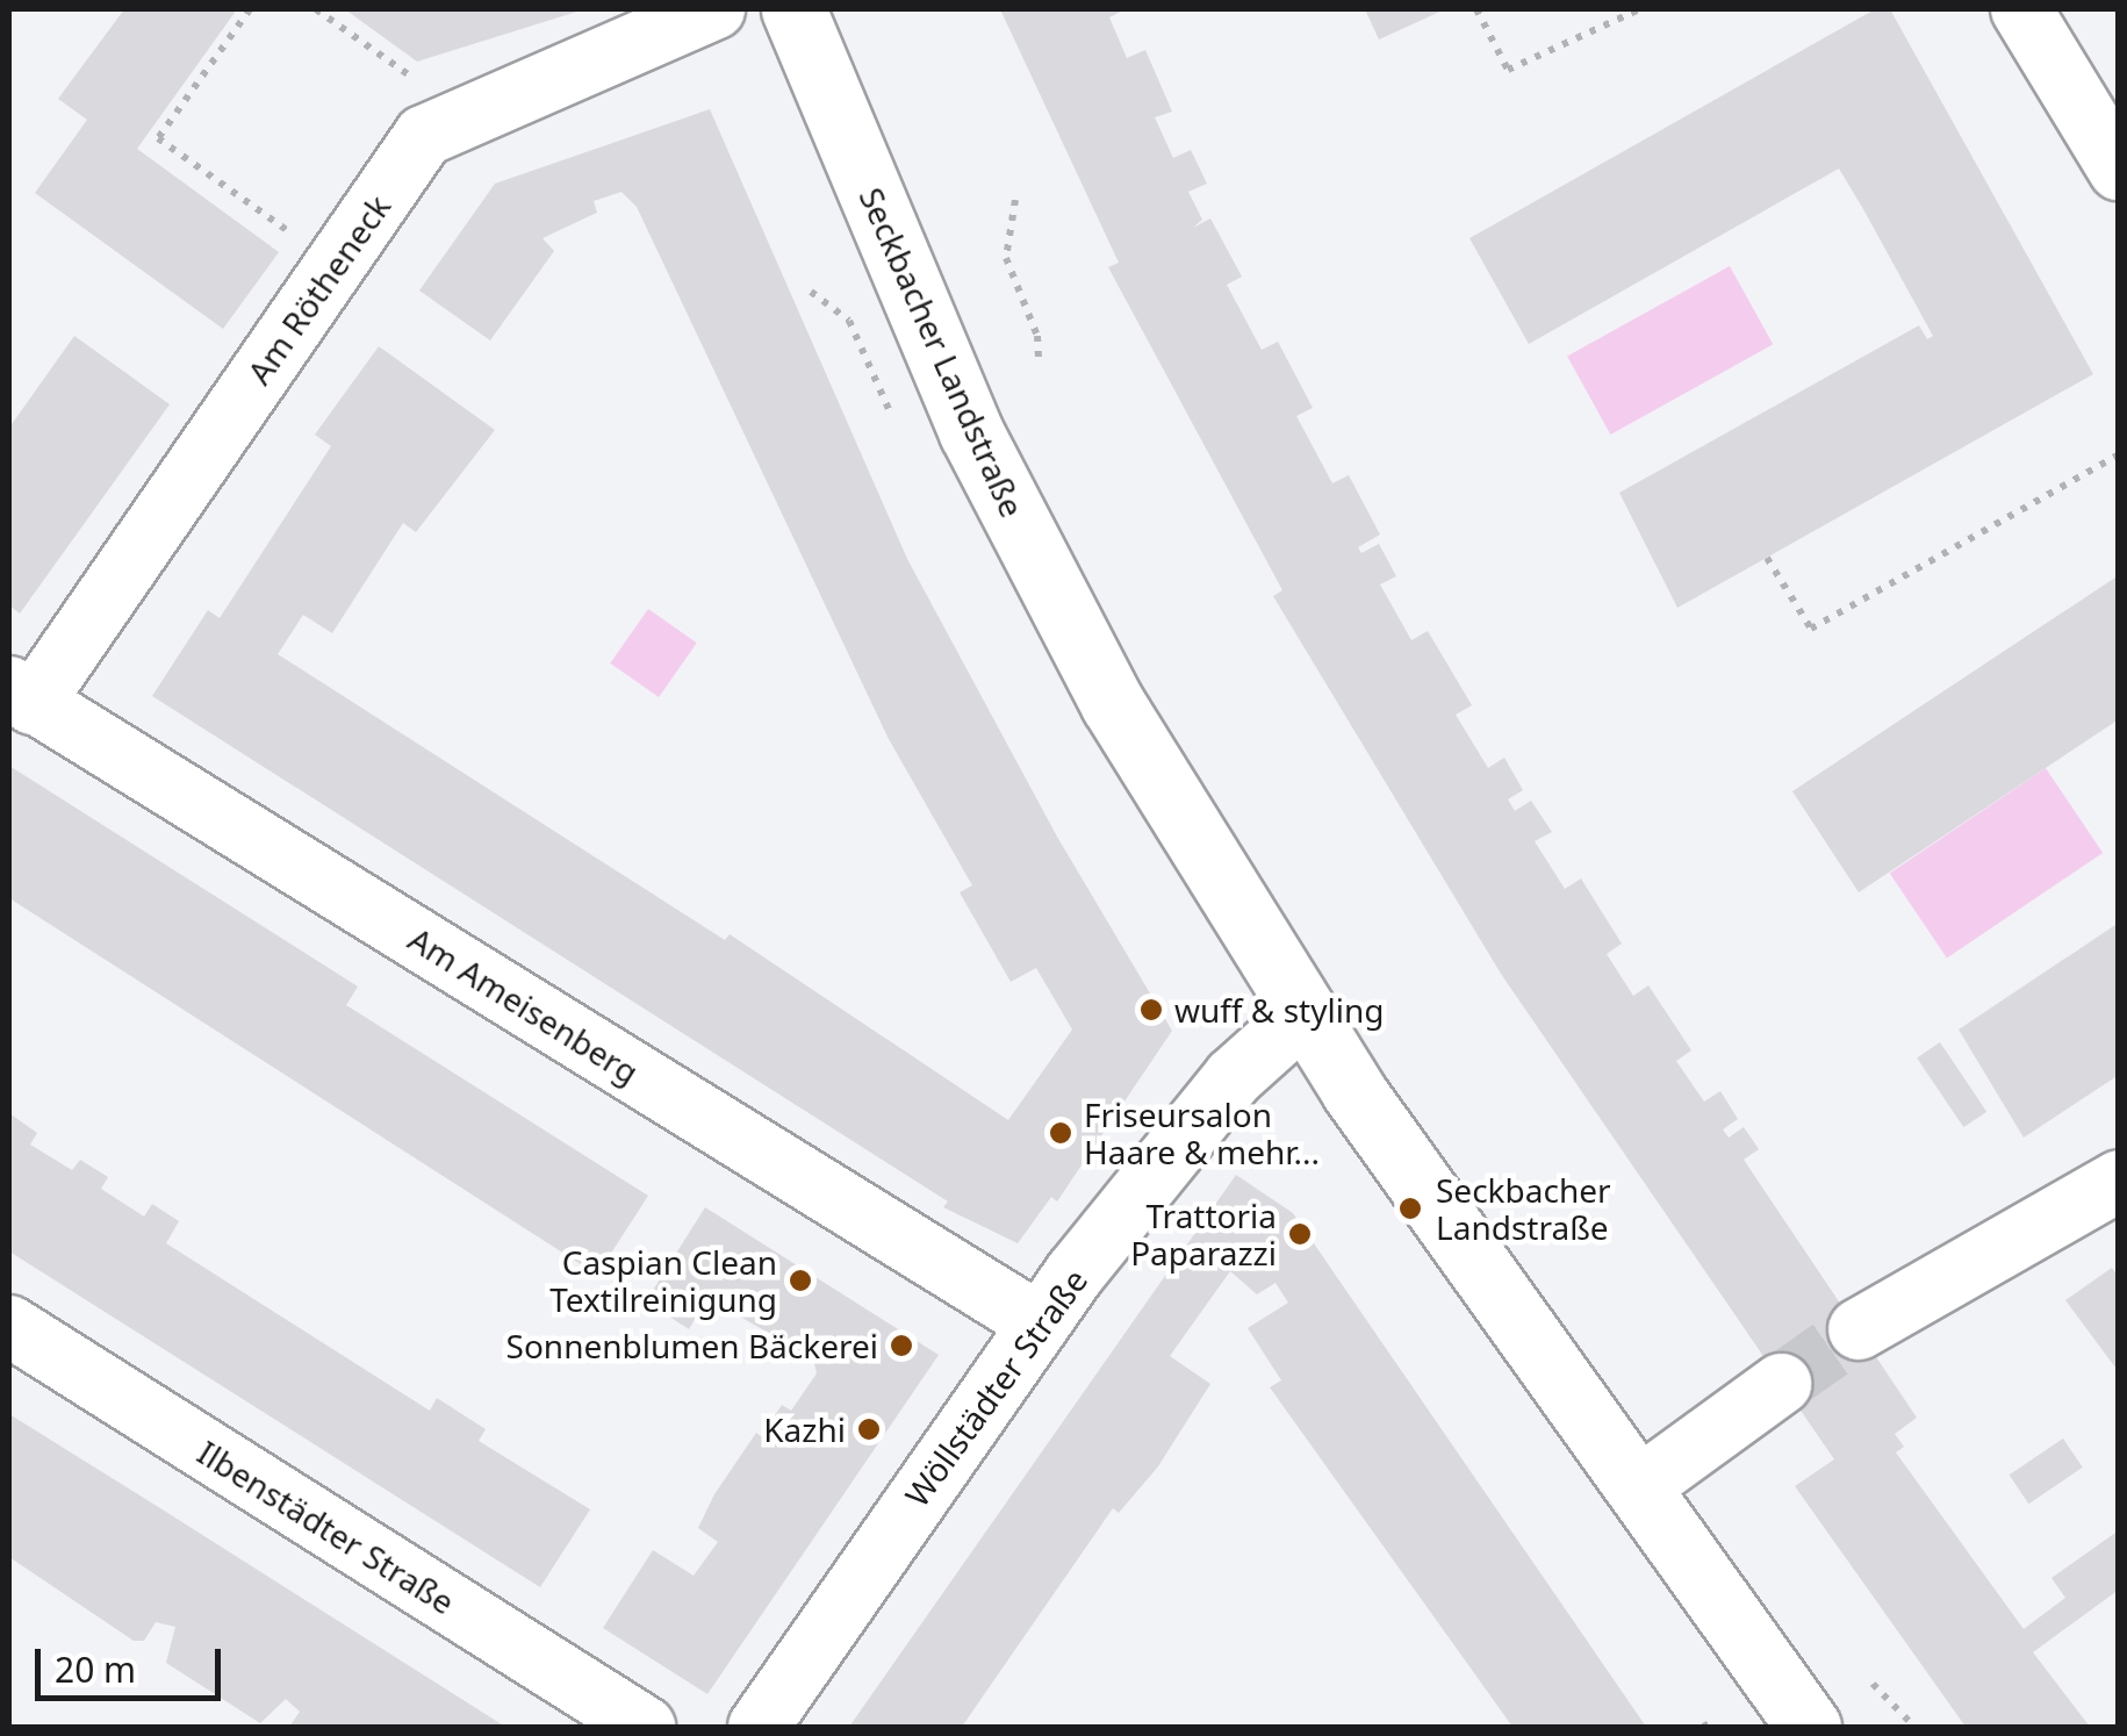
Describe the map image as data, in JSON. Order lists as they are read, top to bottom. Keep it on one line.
{"streets":{"main road":["Seckbacher Landstraße"],"street":["Am Rötheneck","Am Ameisenberg","Wöllstädter Straße","Ilbenstädter Straße"]},"crossings":[["Am Rötheneck","Am Ameisenberg"],["Seckbacher Landstraße","Wöllstädter Straße"],["Am Ameisenberg","Wöllstädter Straße"]],"places":["wuff & styling","Friseursalon Haare & mehr...","Seckbacher Landstraße","Trattoria Paparazzi","Caspian Clean Textilreinigung","Sonnenblumen Bäckerei","Kazhi"],"scale_bar":"20 m"}
